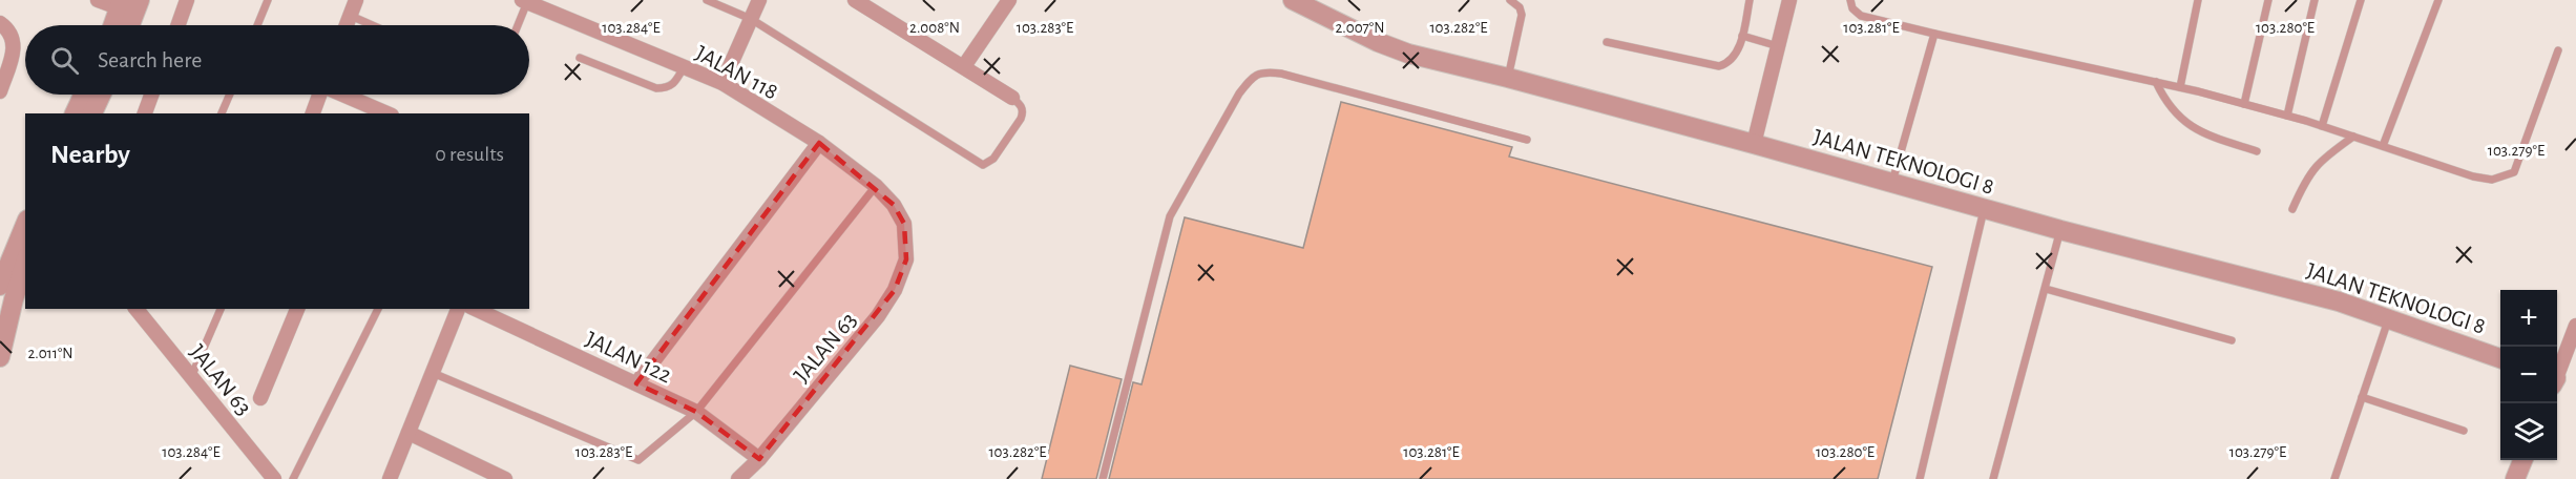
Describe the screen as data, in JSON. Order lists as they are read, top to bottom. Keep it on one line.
{"streets":{"street":["JALAN 118","JALAN TEKNOLOGI 8","JALAN 63","JALAN 122"]},"crossings":[["JALAN 118","JALAN 63"],["JALAN 63","JALAN 122"]],"page":{"search":"Search here","heading":["Nearby","0 results"],"map_buttons":["+","−"]},"coordinates":["2.007°N","2.008°N","103.284°E","103.283°E","103.282°E","103.281°E","103.280°E","103.279°E","2.011°N"]}
